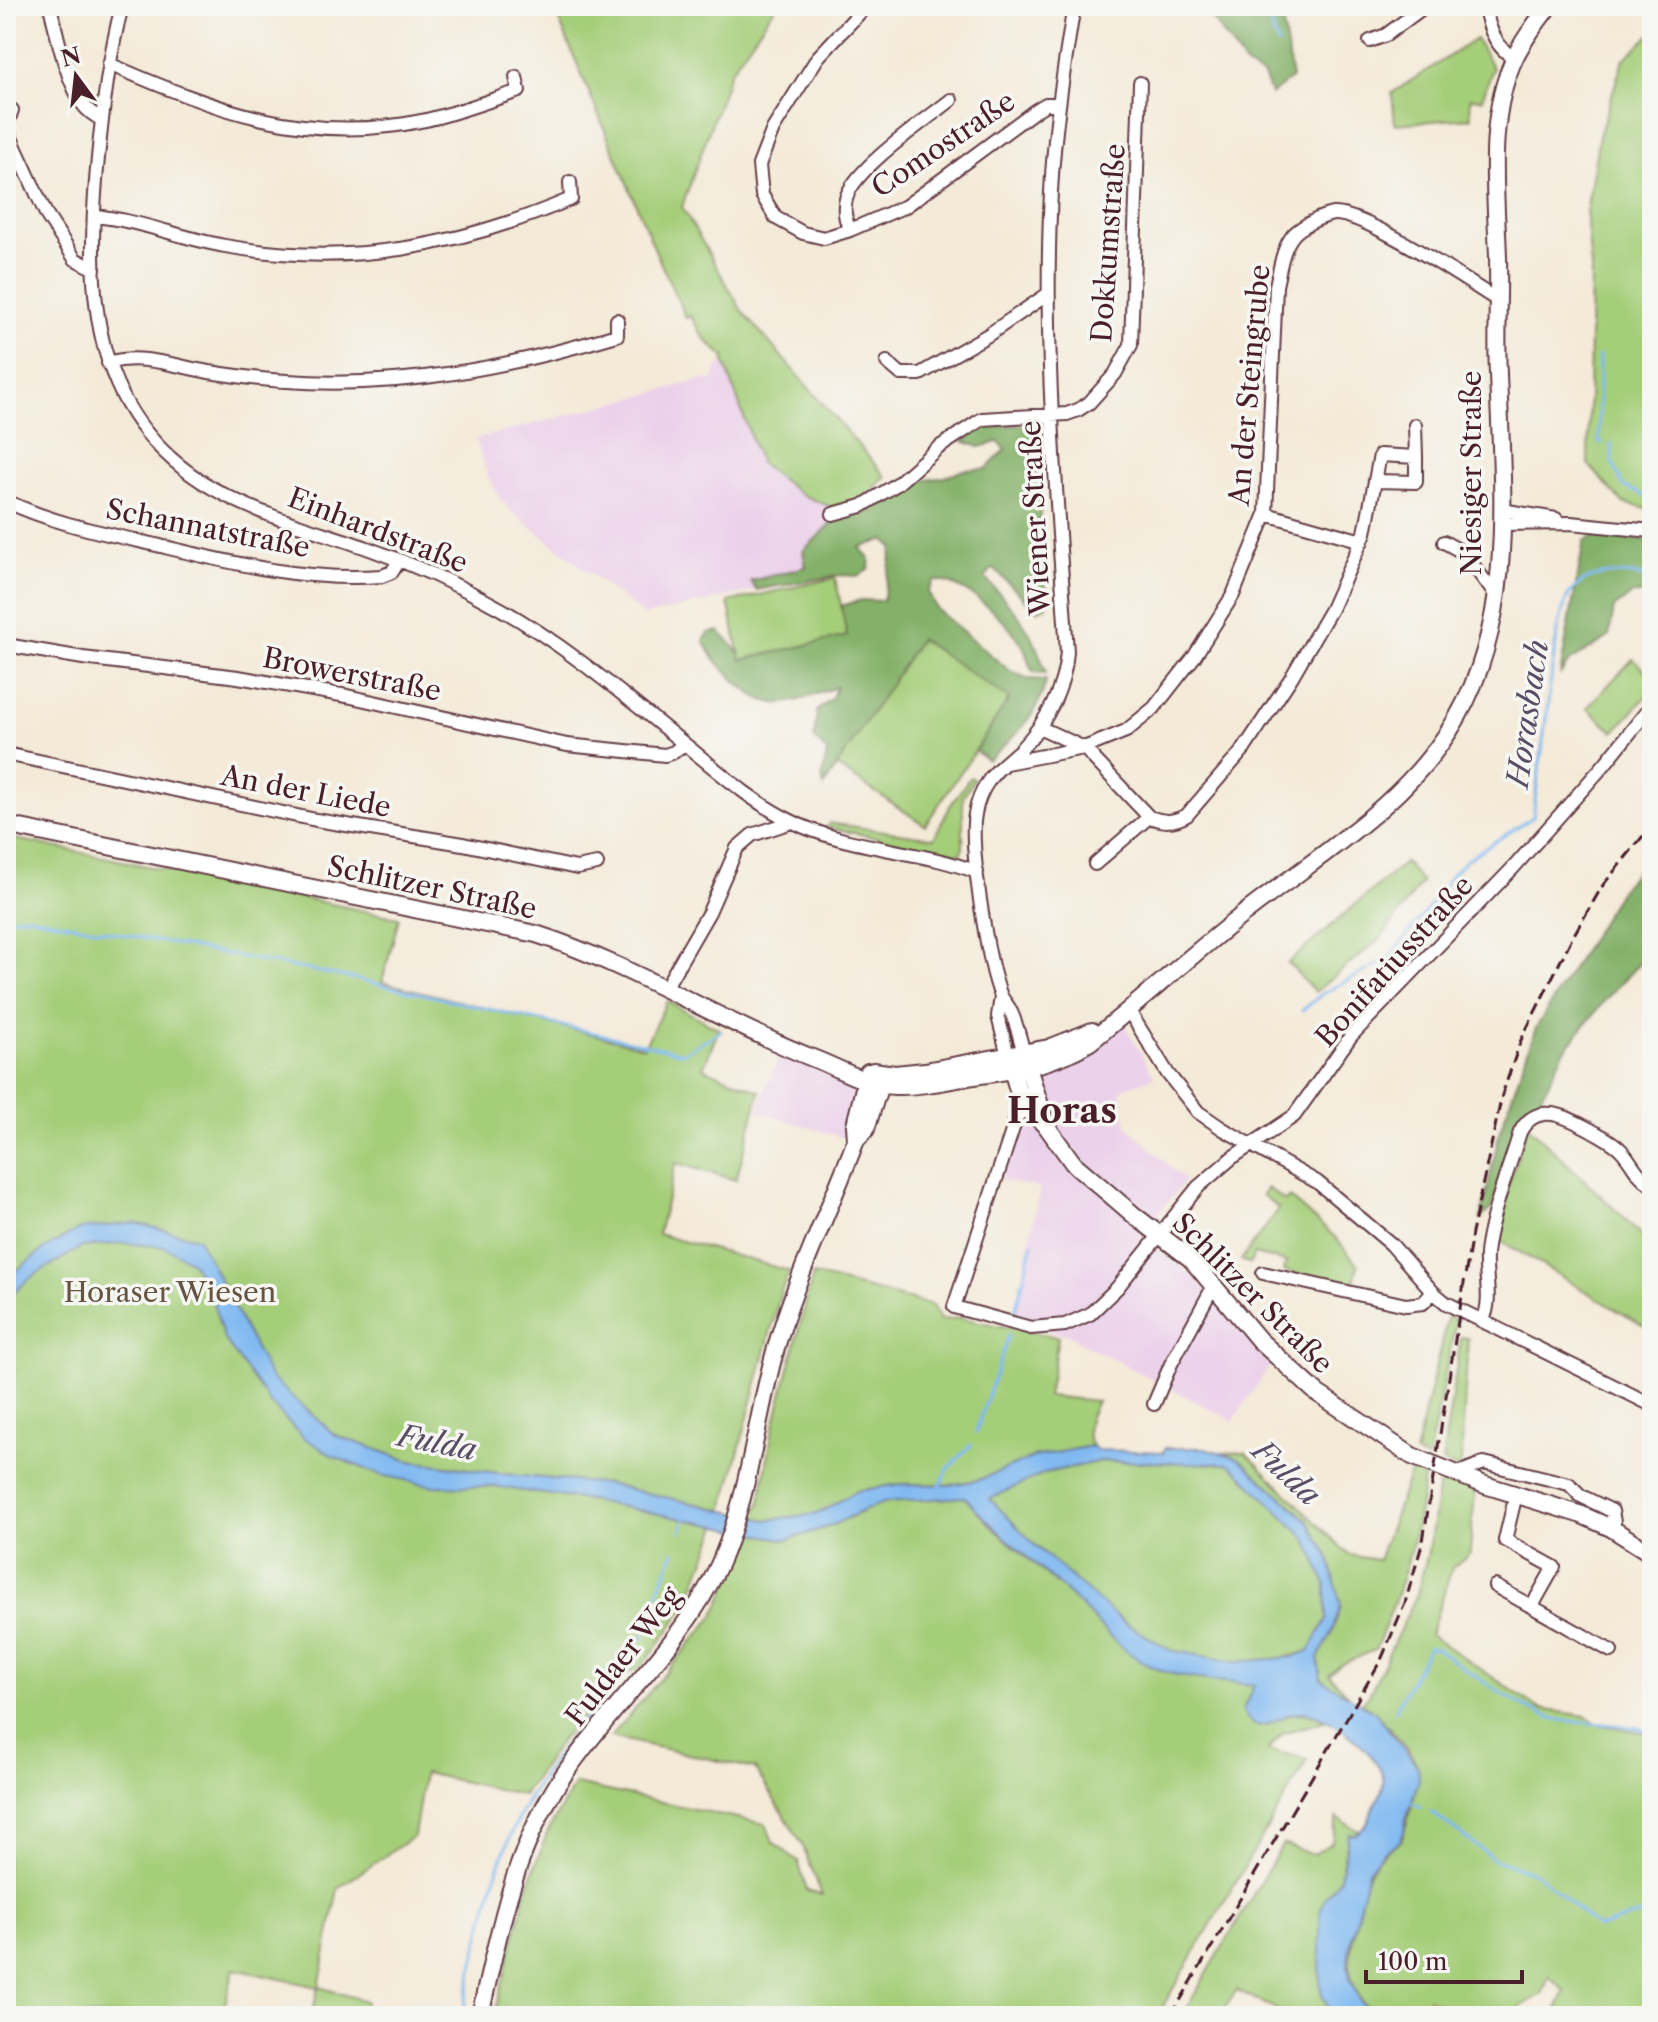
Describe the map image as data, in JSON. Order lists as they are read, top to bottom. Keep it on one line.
{"streets":{"main road":["Niesiger Straße","Schlitzer Straße","Fuldaer Weg"],"street":["Comostraße","Dokkumstraße","An der Steingrube","Wiener Straße","Schannatstraße","Einhardstraße","Browerstraße","An der Liede","Bonifatiusstraße"]},"crossings":[["Comostraße","Wiener Straße"],["Dokkumstraße","Wiener Straße"],["An der Steingrube","Niesiger Straße"],["An der Steingrube","Wiener Straße"],["Niesiger Straße","Wiener Straße"],["Niesiger Straße","Schlitzer Straße"],["Wiener Straße","Einhardstraße"],["Wiener Straße","Schlitzer Straße"],["Schannatstraße","Einhardstraße"],["Einhardstraße","Browerstraße"],["Schlitzer Straße","Bonifatiusstraße"],["Schlitzer Straße","Fuldaer Weg"]],"districts":["Horas"],"water":["Horasbach","Fulda"],"parks":["Horaser Wiesen"],"scale_bar":"100 m","north":"top"}
